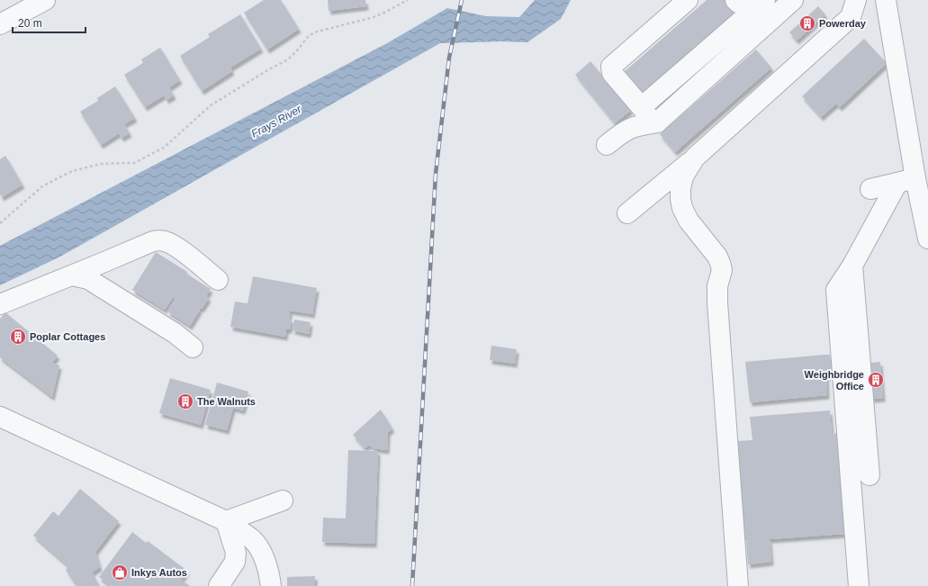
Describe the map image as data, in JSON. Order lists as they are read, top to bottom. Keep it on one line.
{"water":["Frays River"],"places":{"building":["Powerday","Poplar Cottages","Weighbridge Office","The Walnuts"],"shop":["Inkys Autos"]},"scale_bar":"20 m"}
